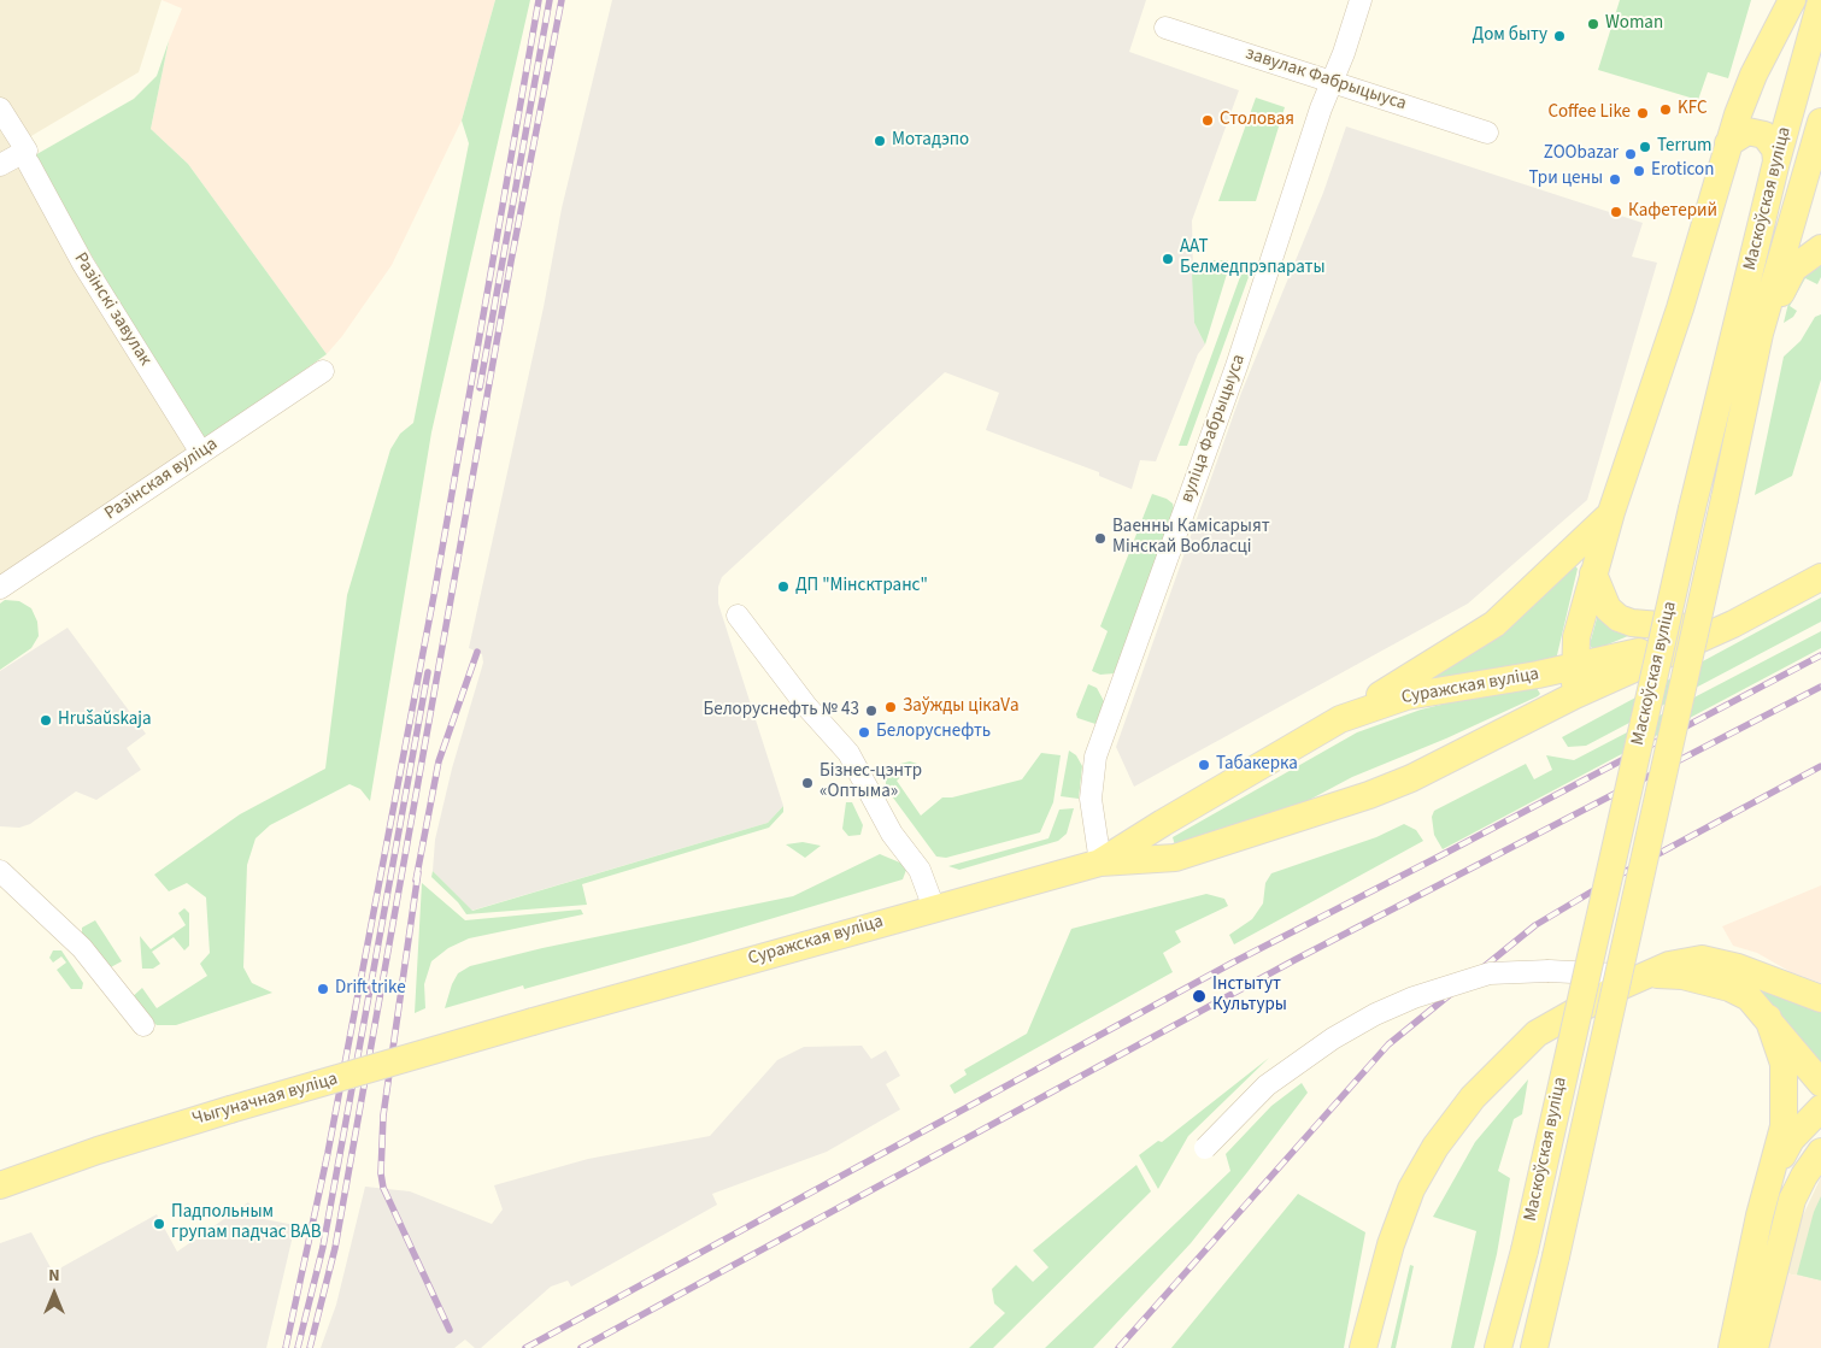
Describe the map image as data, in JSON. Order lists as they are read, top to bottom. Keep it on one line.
{"streets":{"main road":["Маскоўская вуліца","Суражская вуліца","Чыгуначная вуліца"],"street":["завулак Фабрыцыуса","Разінскі завулак","вуліца Фабрыцыуса","Разінская вуліца"]},"crossings":[["завулак Фабрыцыуса","вуліца Фабрыцыуса"],["Разінскі завулак","Разінская вуліца"],["вуліца Фабрыцыуса","Суражская вуліца"],["Суражская вуліца","Чыгуначная вуліца"]],"places":["Woman","Дом быту","KFC","Coffee Like","Столовая","Мотадэпо","Terrum","ZOObazar","Eroticon","Три цены","Кафетерий","ААТ Белмедпрэпараты","Ваенны Камісарыят Мінскай Вобласці","ДП \"Мінсктранс\"","Заўжды цікаVа","Белоруснефть № 43","Hrušaŭskaja","Белоруснефть","Табакерка","Бізнес-цэнтр «Оптыма»","Drift trike","Інстытут Культуры","Падпольным групам падчас ВАВ"],"north":"top"}
